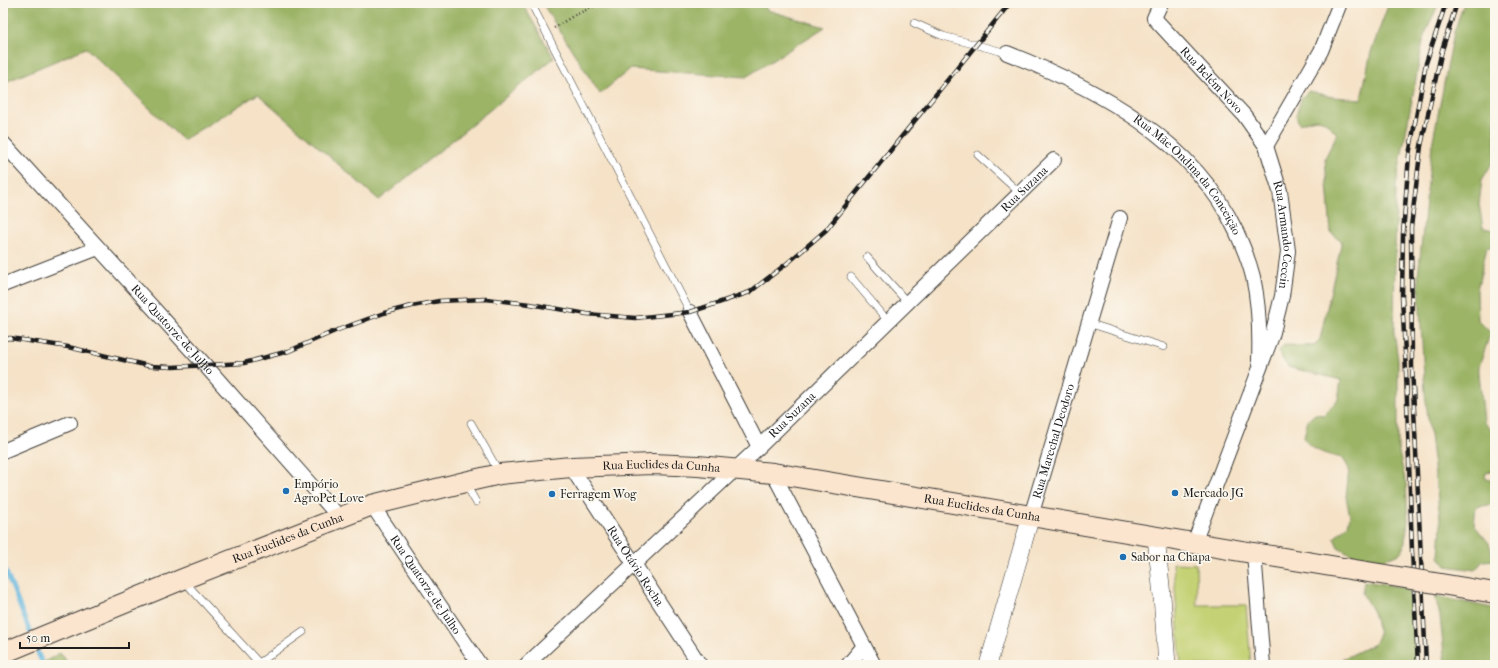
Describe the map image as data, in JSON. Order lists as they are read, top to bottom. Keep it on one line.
{"streets":{"main road":["Rua Euclides da Cunha"],"street":["Rua Belém Novo","Rua Mãe Ondina da Conceição","Rua Suzana","Rua Armando Ceccin","Rua Quatorze de Julho","Rua Marechal Deodoro","Rua Otávio Rocha"]},"crossings":[["Rua Belém Novo","Rua Armando Ceccin"],["Rua Mãe Ondina da Conceição","Rua Armando Ceccin"],["Rua Suzana","Rua Euclides da Cunha"],["Rua Suzana","Rua Otávio Rocha"],["Rua Armando Ceccin","Rua Euclides da Cunha"],["Rua Quatorze de Julho","Rua Euclides da Cunha"],["Rua Marechal Deodoro","Rua Euclides da Cunha"],["Rua Euclides da Cunha","Rua Otávio Rocha"]],"places":["Empório AgroPet Love","Mercado JG","Ferragem Wog","Sabor na Chapa"],"scale_bar":"50 m"}
